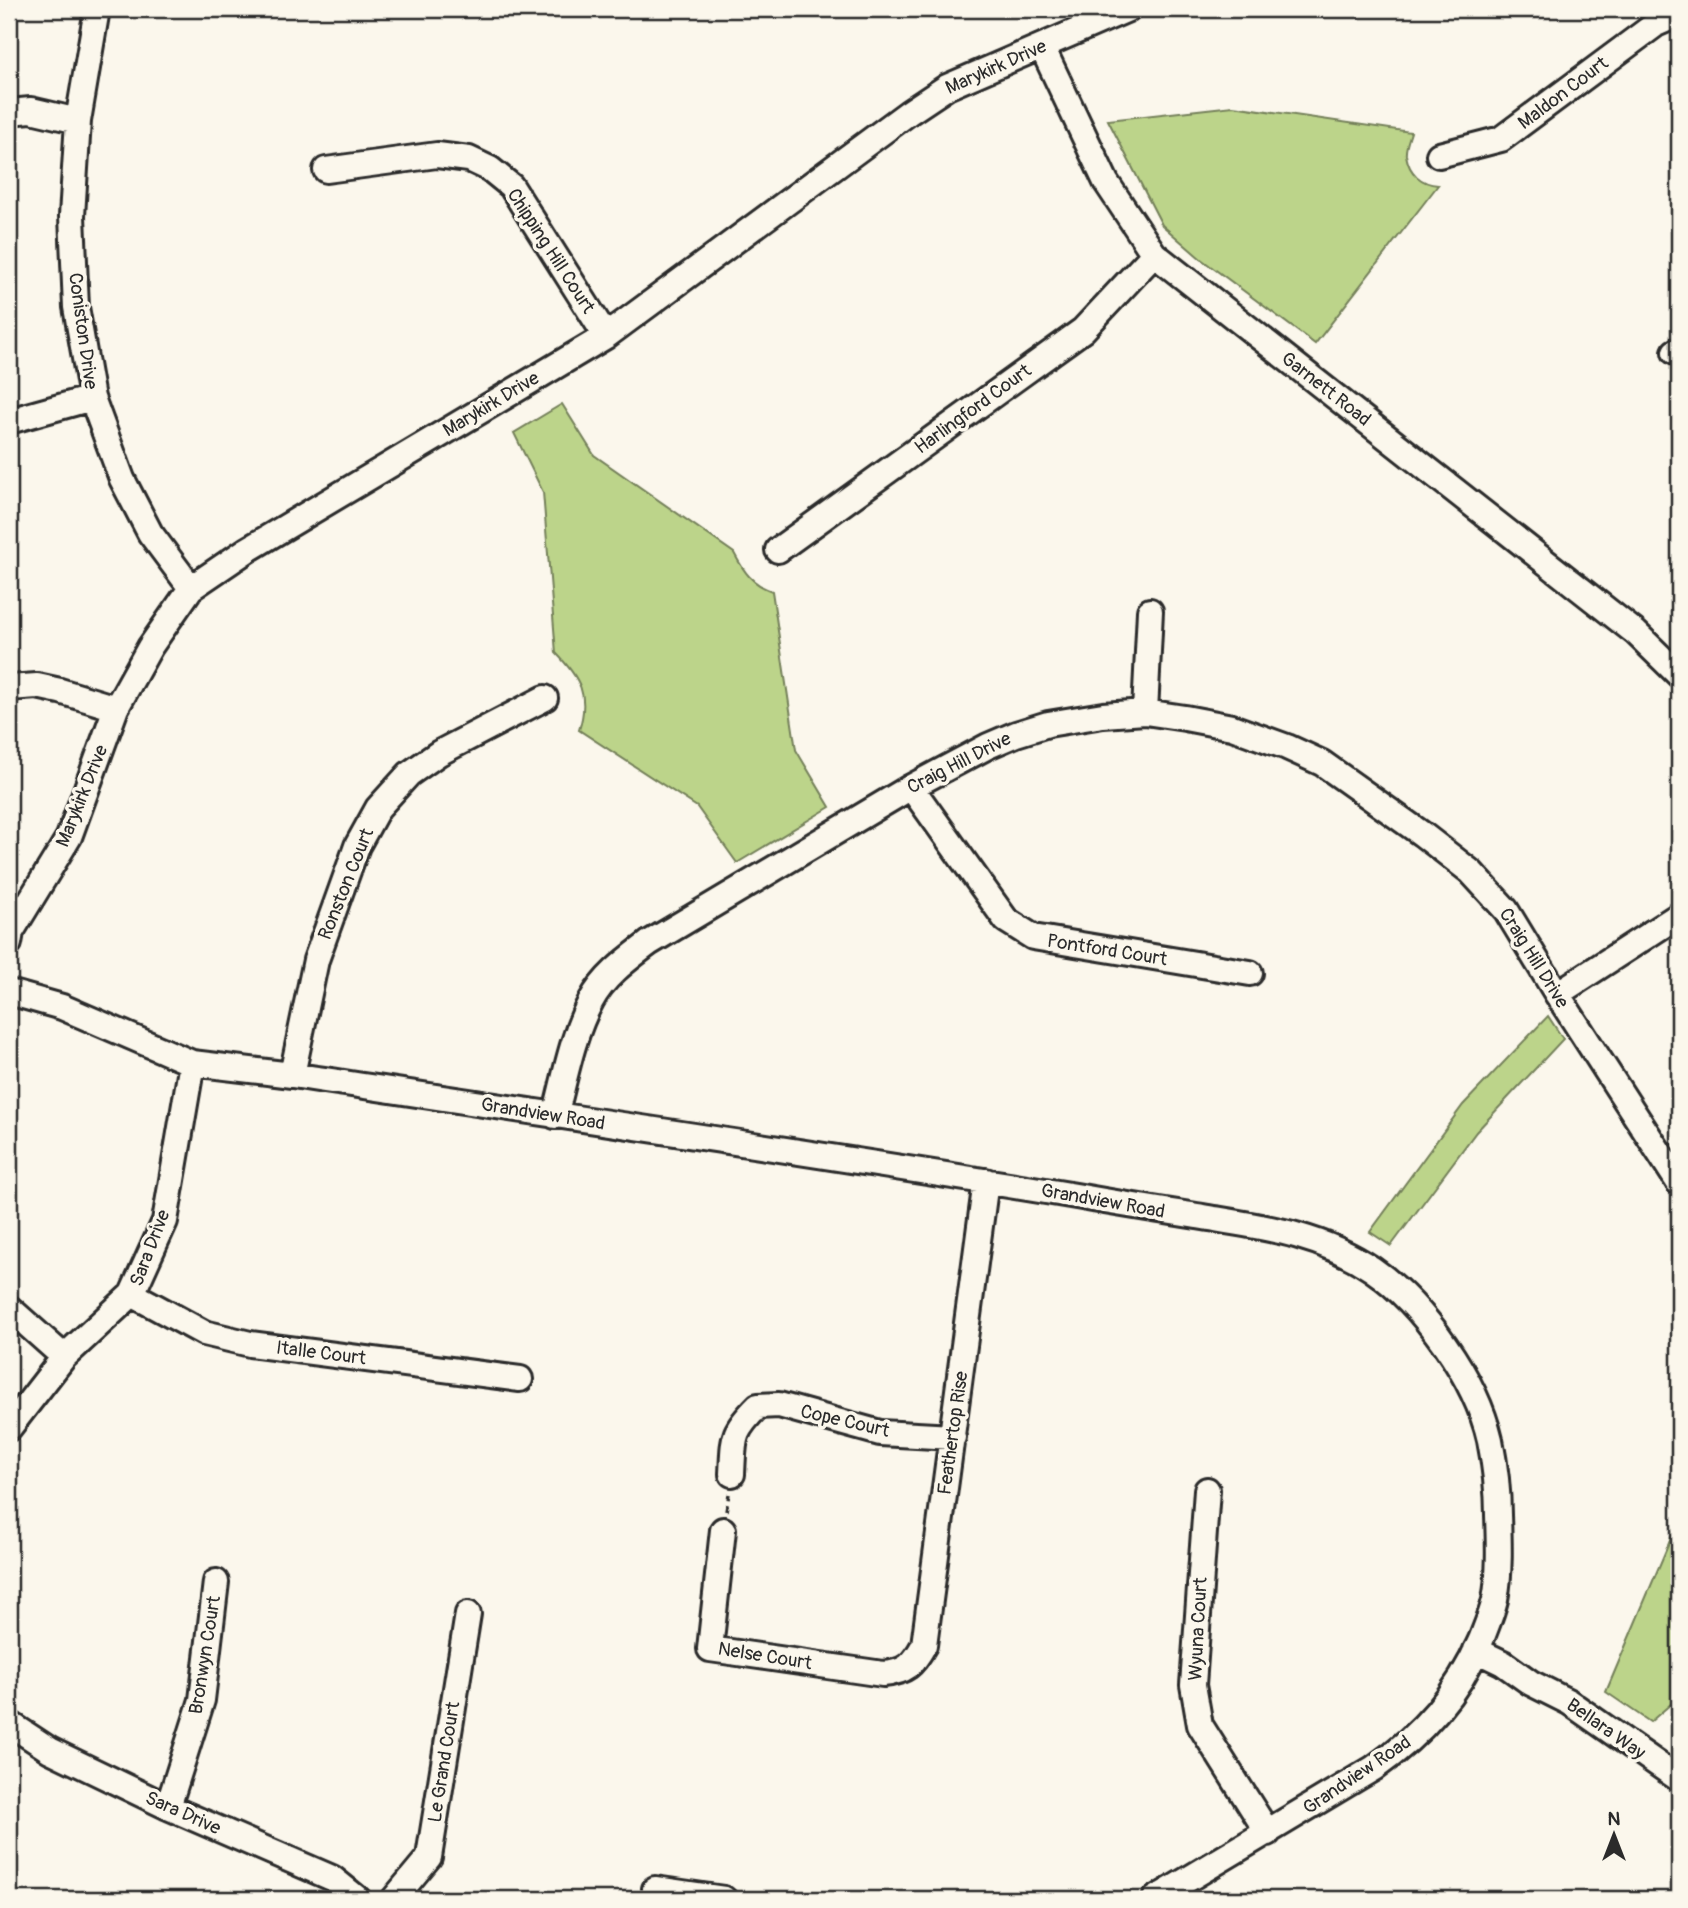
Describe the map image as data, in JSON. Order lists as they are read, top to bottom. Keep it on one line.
{"streets":{"street":["Marykirk Drive","Maldon Court","Chipping Hill Court","Coniston Drive","Garnett Road","Harlingford Court","Craig Hill Drive","Ronston Court","Pontford Court","Grandview Road","Sara Drive","Italle Court","Cope Court","Feathertop Rise","Wyuna Court","Bronwyn Court","Nelse Court","Bellara Way","Le Grand Court"]},"crossings":[["Marykirk Drive","Chipping Hill Court"],["Marykirk Drive","Coniston Drive"],["Marykirk Drive","Garnett Road"],["Garnett Road","Harlingford Court"],["Craig Hill Drive","Pontford Court"],["Craig Hill Drive","Grandview Road"],["Ronston Court","Grandview Road"],["Grandview Road","Sara Drive"],["Grandview Road","Feathertop Rise"],["Grandview Road","Wyuna Court"],["Grandview Road","Bellara Way"],["Sara Drive","Italle Court"],["Sara Drive","Bronwyn Court"],["Cope Court","Feathertop Rise"],["Feathertop Rise","Nelse Court"]],"north":"top"}
